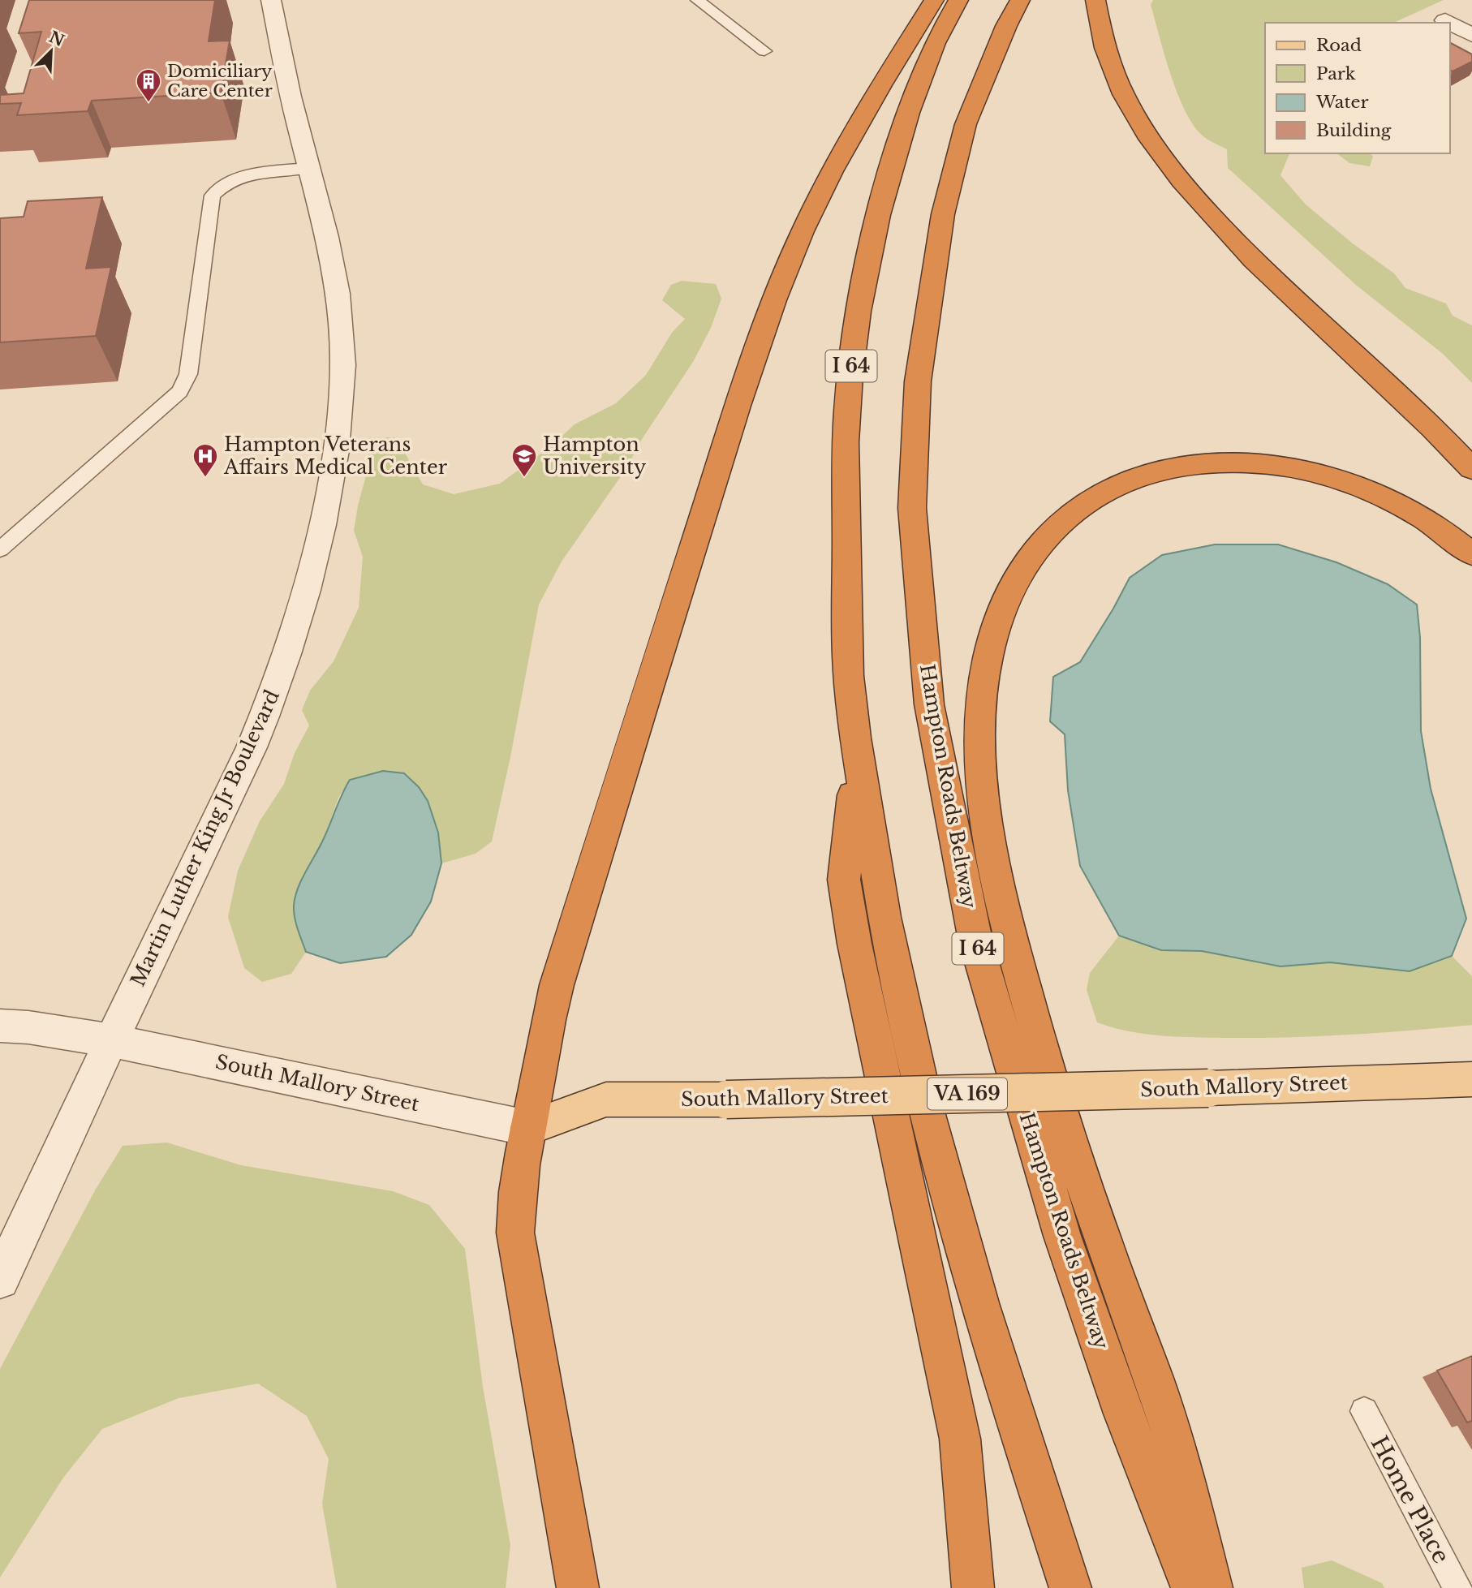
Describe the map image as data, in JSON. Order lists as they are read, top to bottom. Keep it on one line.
{"streets":{"highway":["I 64","Hampton Roads Beltway"],"main road":["South Mallory Street","VA 169"],"street":["Martin Luther King Jr Boulevard"],"lane":["Home Place"]},"crossings":[["Martin Luther King Jr Boulevard","South Mallory Street"]],"places":{"building":["Domiciliary Care Center"],"hospital":["Hampton Veterans Affairs Medical Center"],"school or university":["Hampton University"]},"legend":["Road","Park","Water","Building"],"north":"top right"}
